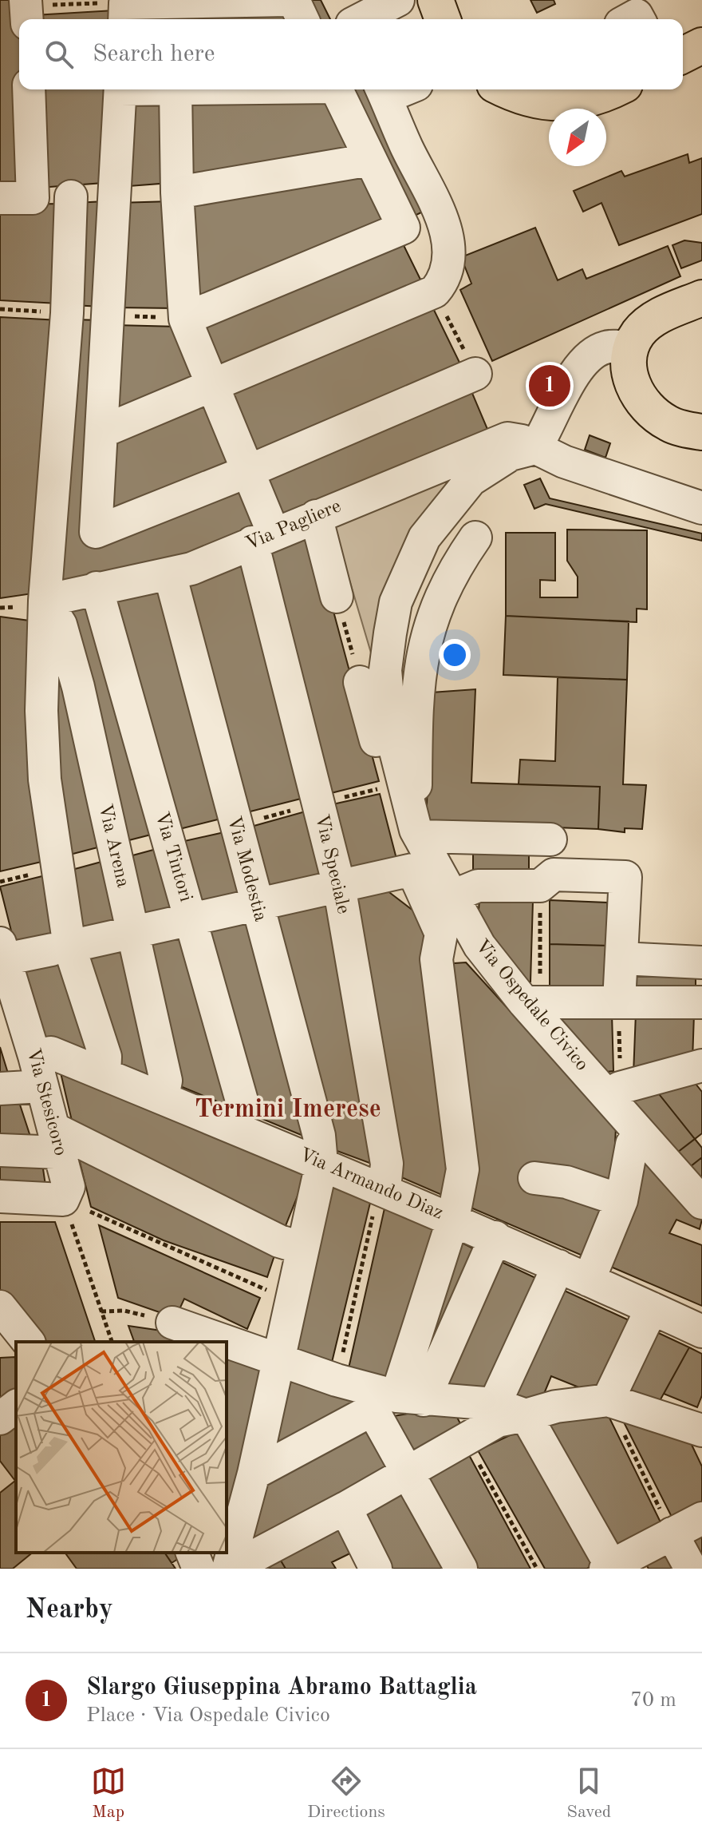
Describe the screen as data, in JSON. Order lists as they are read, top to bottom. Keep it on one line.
{"streets":{"street":["Via Pagliere","Via Arena","Via Tintori","Via Speciale","Via Modestia","Via Ospedale Civico","Via Stesicoro","Via Armando Diaz"]},"crossings":[["Via Pagliere","Via Arena"],["Via Pagliere","Via Tintori"],["Via Pagliere","Via Speciale"],["Via Pagliere","Via Modestia"],["Via Pagliere","Via Ospedale Civico"],["Via Arena","Via Armando Diaz"],["Via Tintori","Via Armando Diaz"],["Via Speciale","Via Armando Diaz"],["Via Modestia","Via Armando Diaz"],["Via Stesicoro","Via Armando Diaz"]],"districts":["Termini Imerese"],"north":"bottom left","page":{"search":"Search here","pins":"1","heading":"Nearby","list":[{"mark":"1","name":"Slargo Giuseppina Abramo Battaglia","note":"Place · Via Ospedale Civico","value":"70 m"}],"nav":["Map","Directions","Saved"]}}
